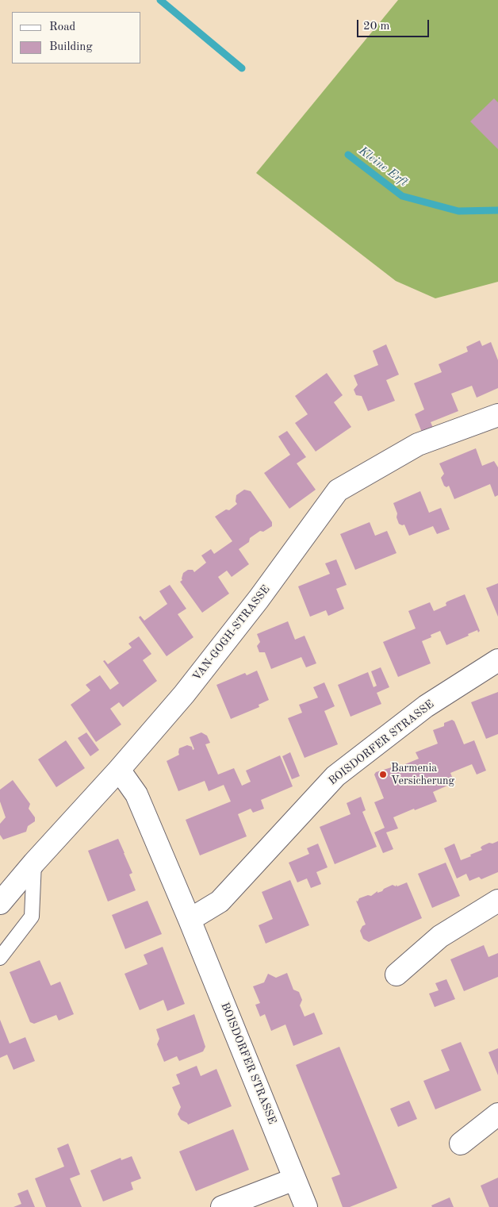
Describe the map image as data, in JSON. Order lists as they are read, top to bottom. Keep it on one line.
{"streets":{"street":["VAN-GOGH-STRASSE","BOISDORFER STRASSE"]},"crossings":[["VAN-GOGH-STRASSE","BOISDORFER STRASSE"]],"water":["Kleine Erft"],"places":["Barmenia Versicherung"],"legend":["Road","Building"],"scale_bar":"20 m"}
